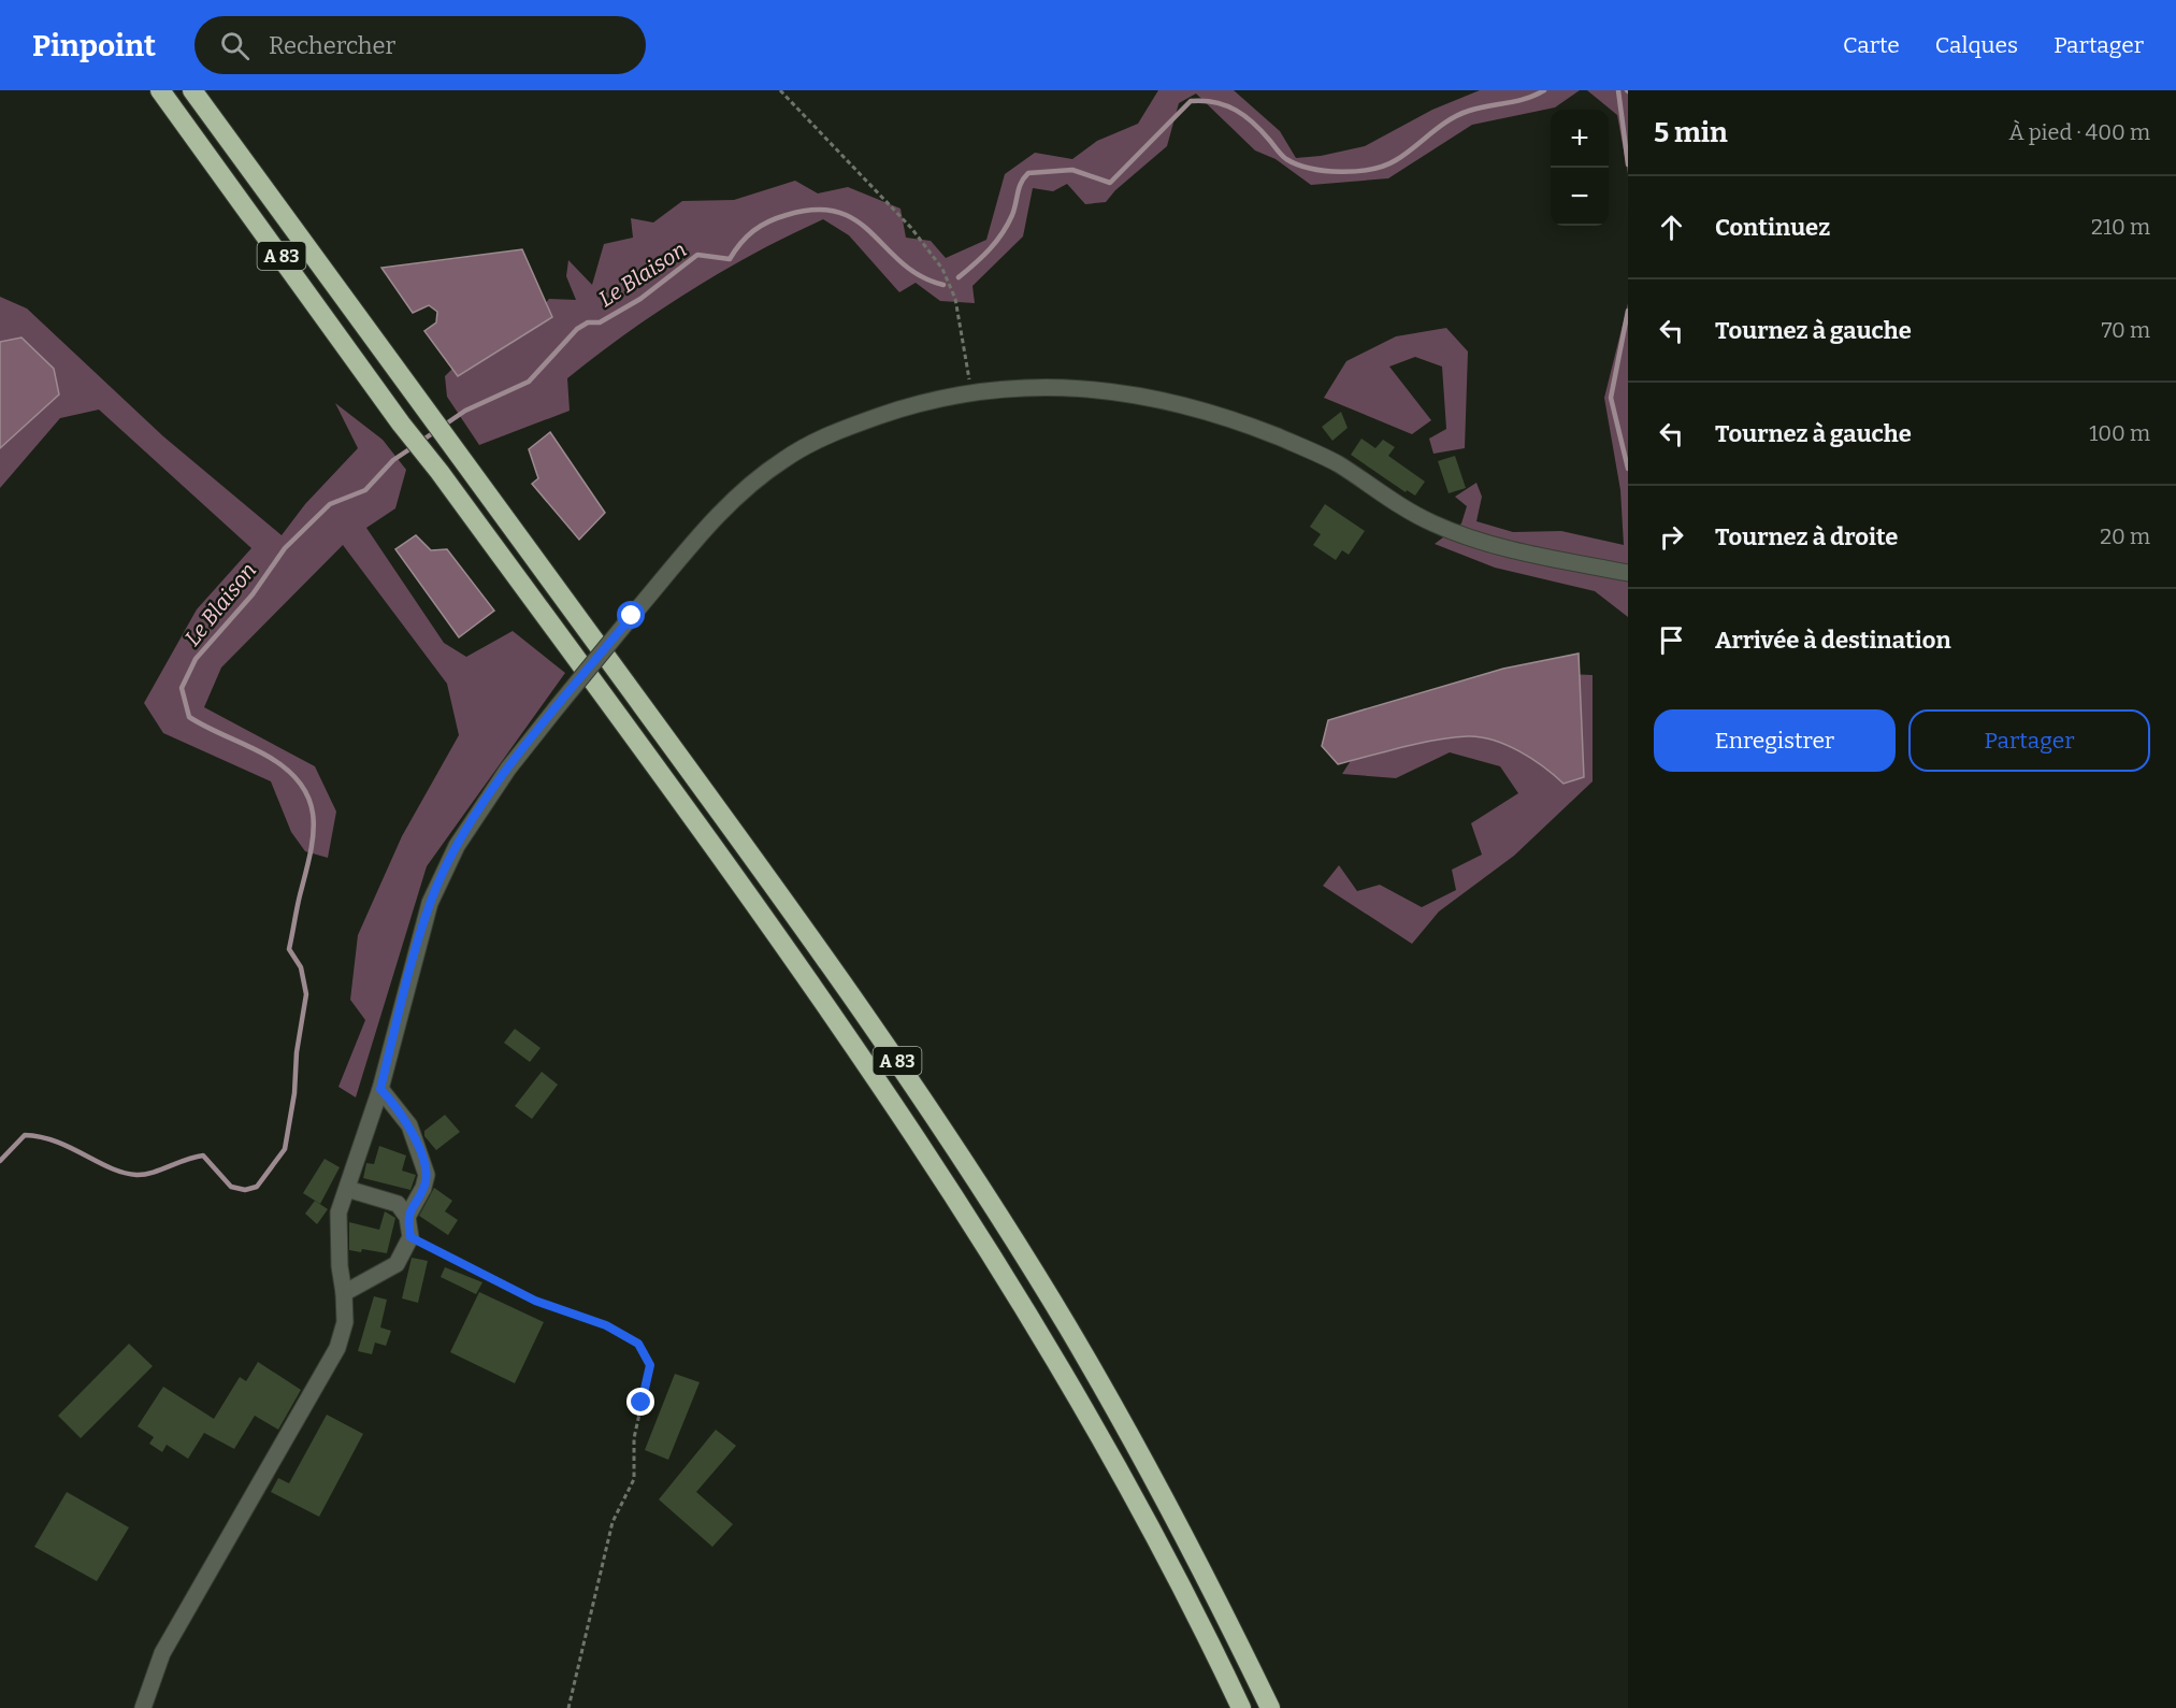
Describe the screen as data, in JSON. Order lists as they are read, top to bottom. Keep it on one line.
{"streets":{"highway":["A 83"]},"water":["Le Blaison"],"page":{"header":"Pinpoint","search":"Rechercher","nav":["Carte","Calques","Partager"],"heading":["5 min","À pied · 400 m"],"map_buttons":["+","−"],"list":[["Continuez","210 m"],["Tournez à gauche","70 m"],["Tournez à gauche","100 m"],["Tournez à droite","20 m"],"Arrivée à destination"],"buttons":["Enregistrer","Partager"]}}
